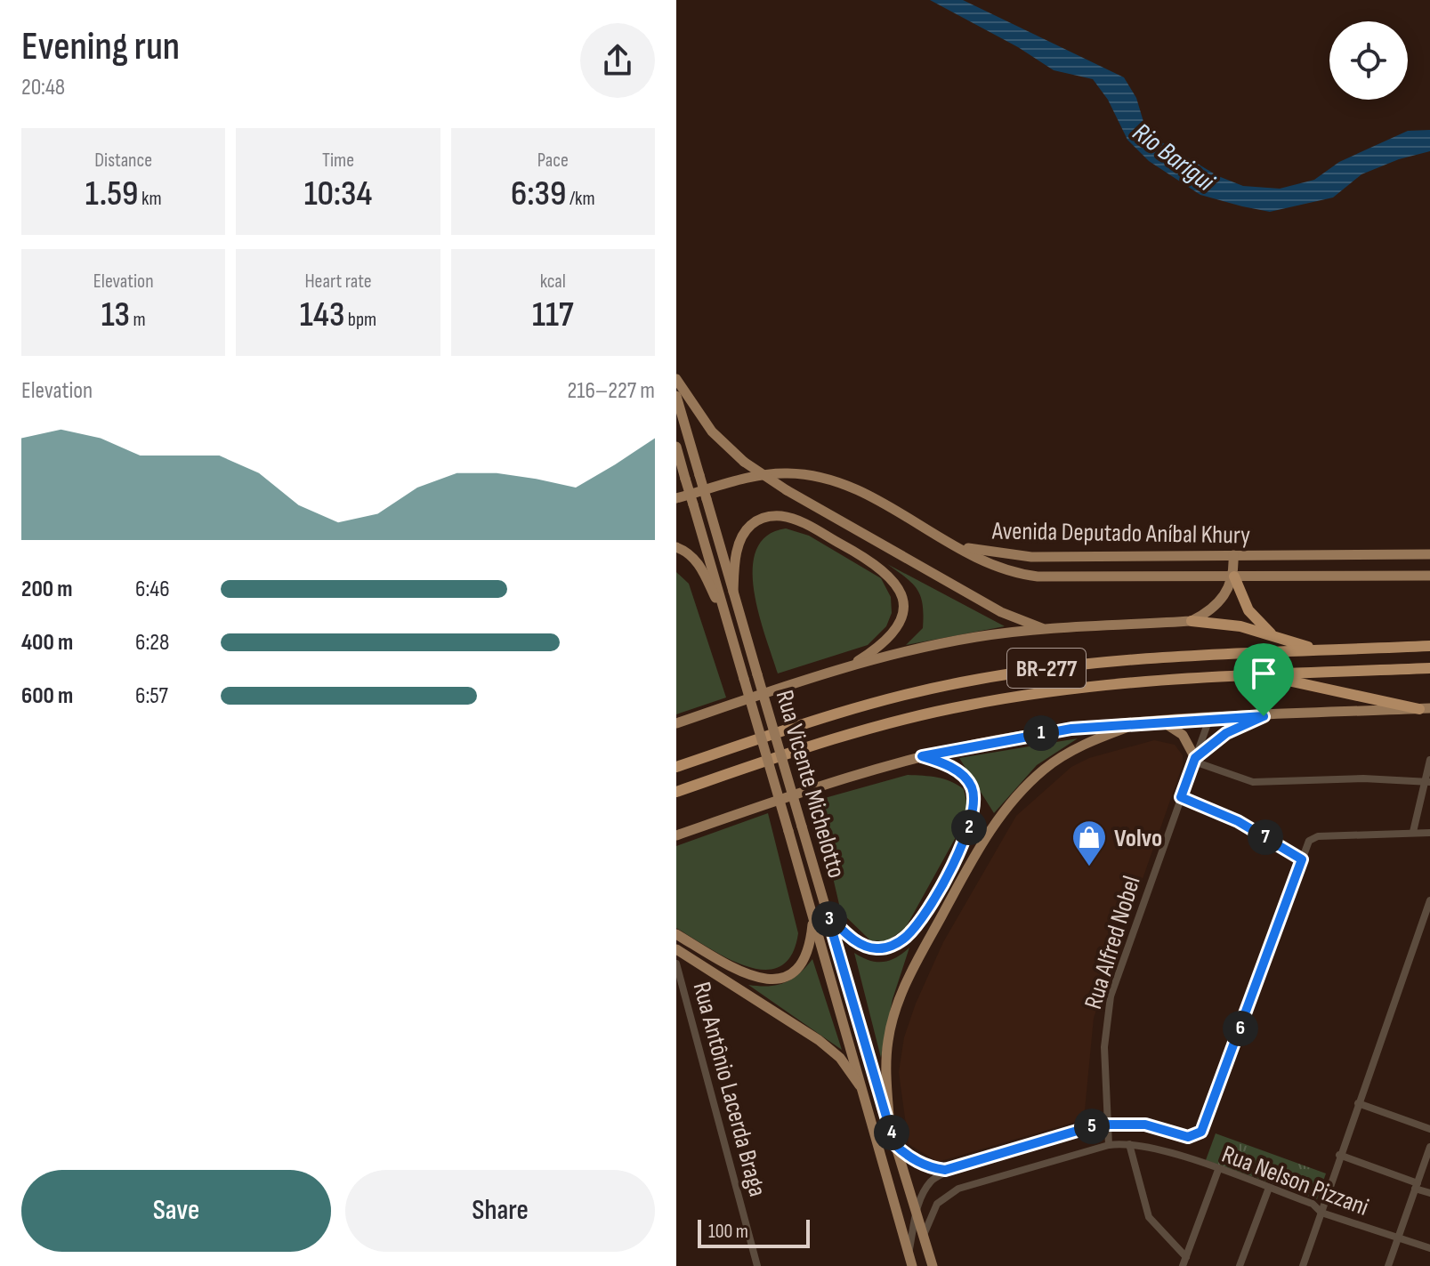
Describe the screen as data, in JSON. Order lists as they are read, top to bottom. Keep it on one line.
{"streets":{"highway":["BR-277"],"main road":["Avenida Deputado Aníbal Khury","Rua Vicente Michelotto"],"street":["Rua Alfred Nobel","Rua Antônio Lacerda Braga","Rua Nelson Pizzani"]},"crossings":[["Rua Vicente Michelotto","Rua Nelson Pizzani"],["Rua Alfred Nobel","Rua Nelson Pizzani"]],"water":["Rio Barigui"],"places":{"shop":["Volvo"]},"scale_bar":"100 m","page":{"heading":["Evening run","20:48"],"stats":[["Distance","1.59 km"],["Time","10:34"],["Pace","6:39 /km"],["Elevation","13 m"],["Heart rate","143 bpm"],["kcal","117"]],"chart":["Elevation","216–227 m"],"list":[{"name":"200 m","note":"6:46"},{"name":"400 m","note":"6:28"},{"name":"600 m","note":"6:57"}],"pins":["1","2","7","3","6","5","4"],"buttons":["Save","Share"],"scale":"100 m"}}
